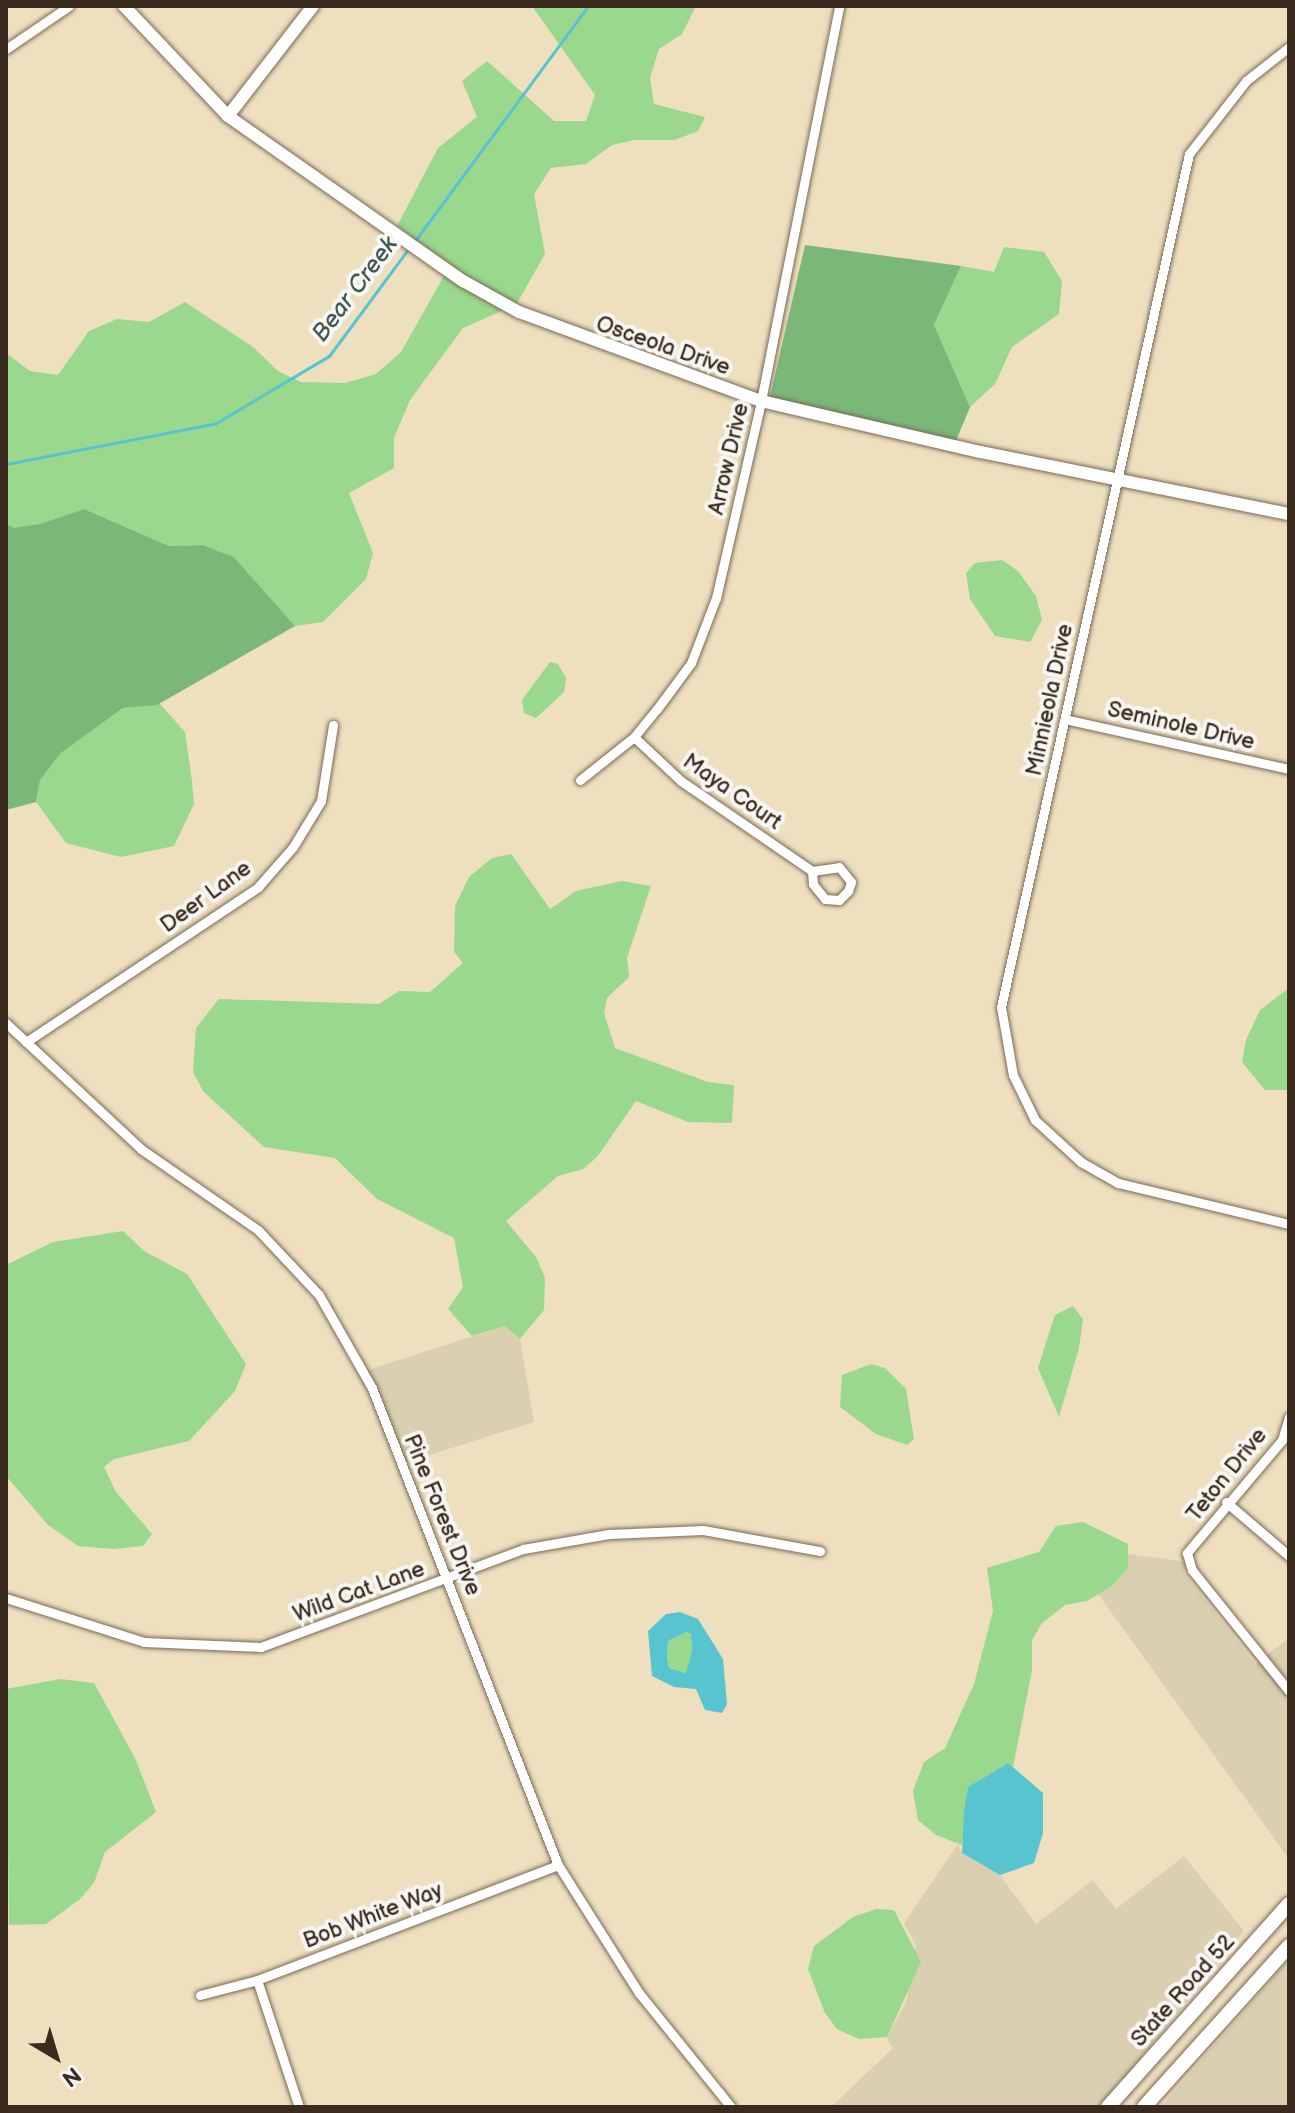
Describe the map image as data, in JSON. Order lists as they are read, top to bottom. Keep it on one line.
{"streets":{"main road":["State Road 52"],"street":["Osceola Drive","Arrow Drive","Minnieola Drive","Seminole Drive","Maya Court","Deer Lane","Teton Drive","Pine Forest Drive","Wild Cat Lane","Bob White Way"]},"crossings":[["Osceola Drive","Arrow Drive"],["Osceola Drive","Minnieola Drive"],["Arrow Drive","Maya Court"],["Minnieola Drive","Seminole Drive"],["Deer Lane","Pine Forest Drive"],["Pine Forest Drive","Wild Cat Lane"],["Pine Forest Drive","Bob White Way"]],"water":["Bear Creek"],"north":"bottom right"}
